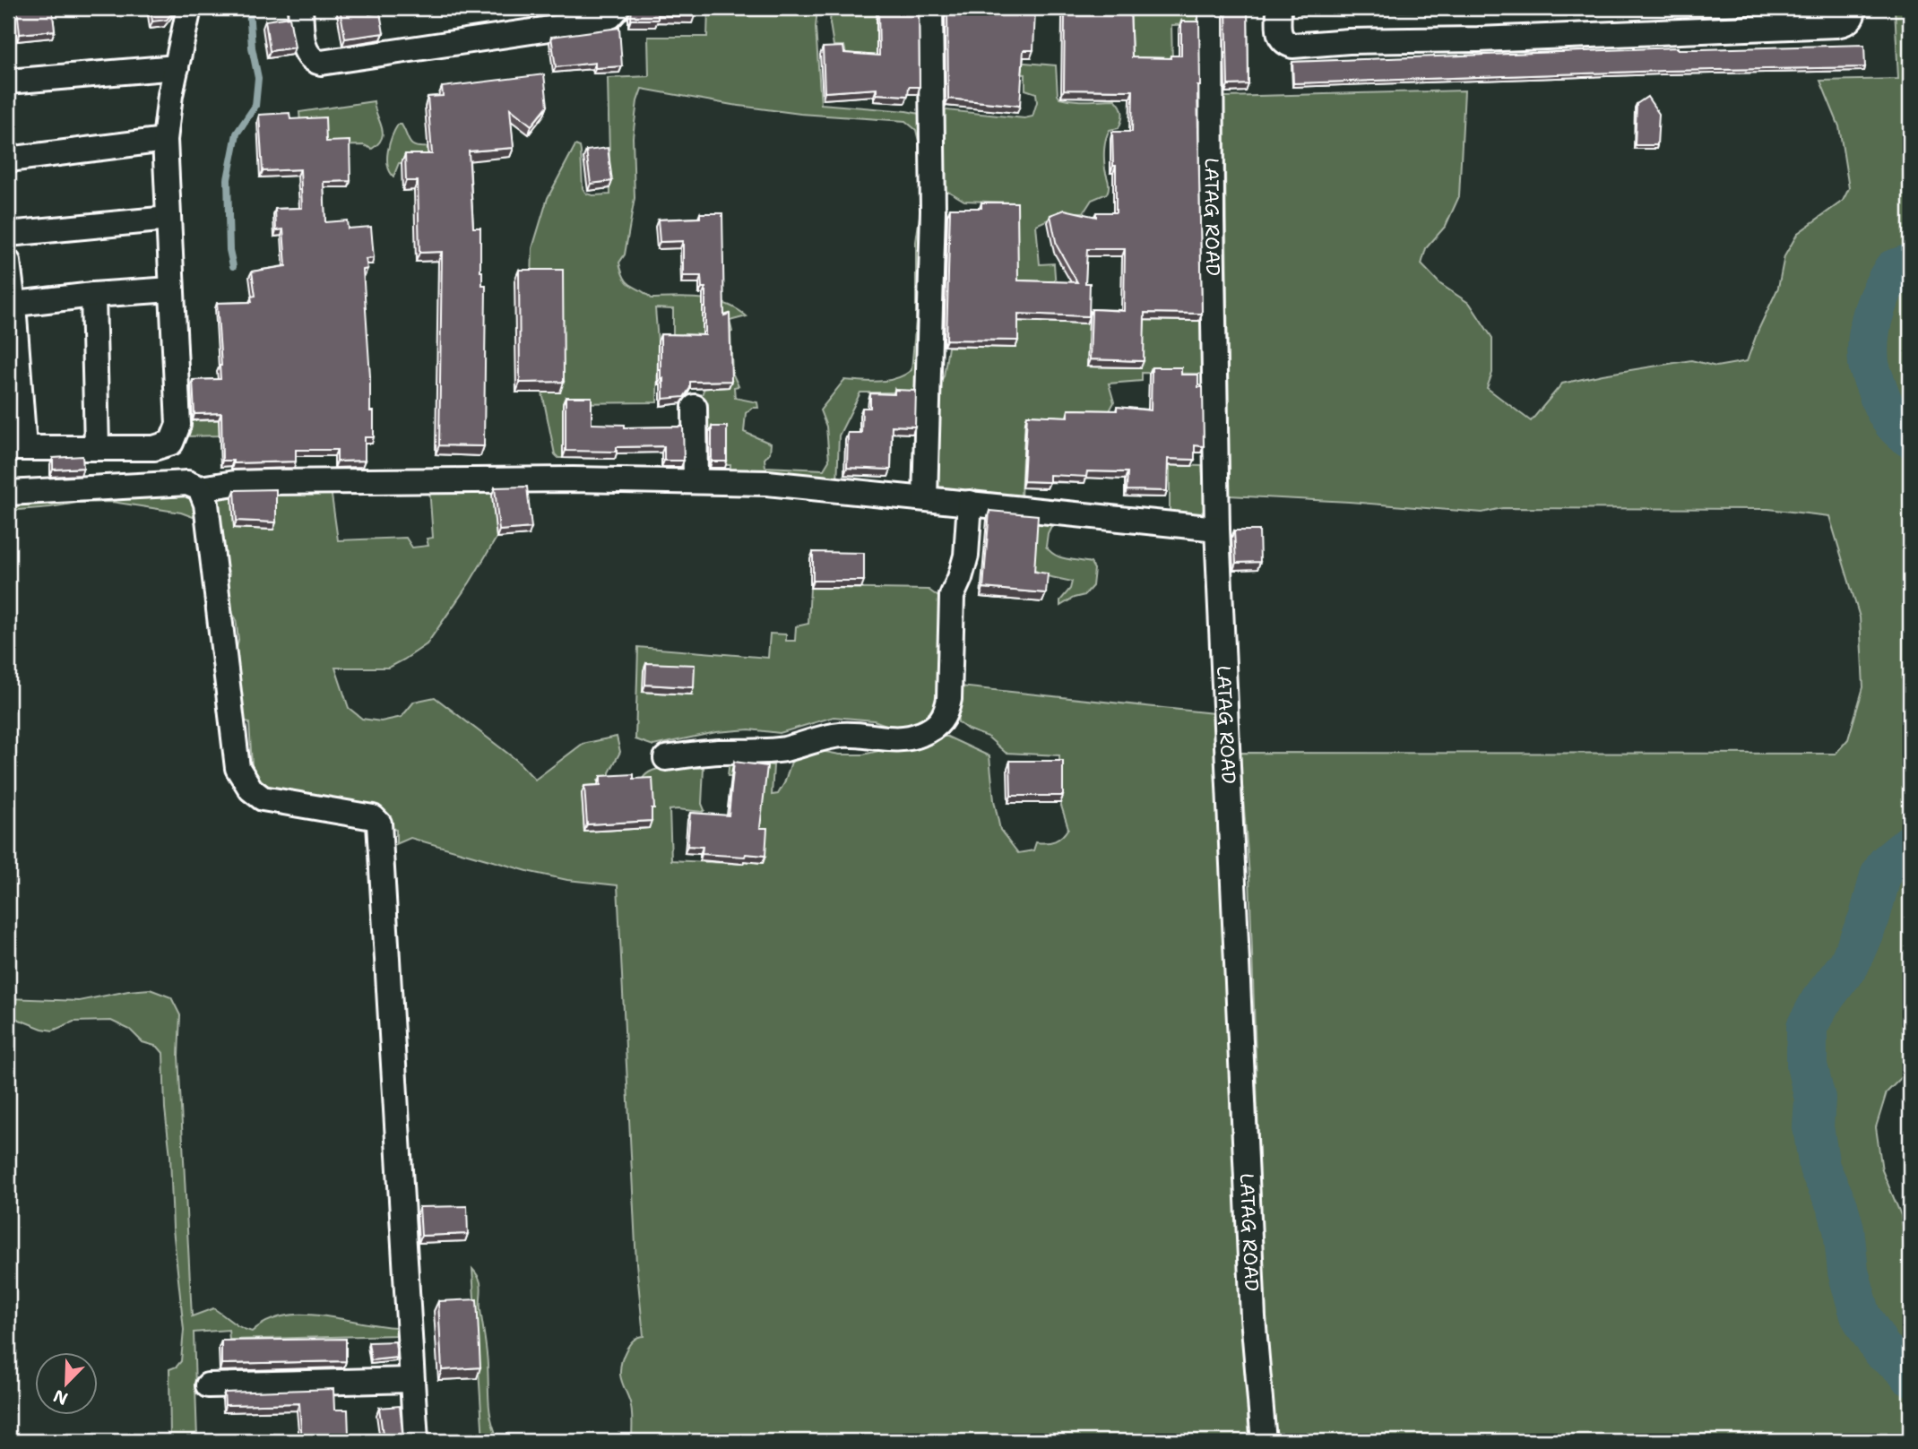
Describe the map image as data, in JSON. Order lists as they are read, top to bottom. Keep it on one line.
{"streets":{"street":["LATAG ROAD"]},"north":"bottom left"}
